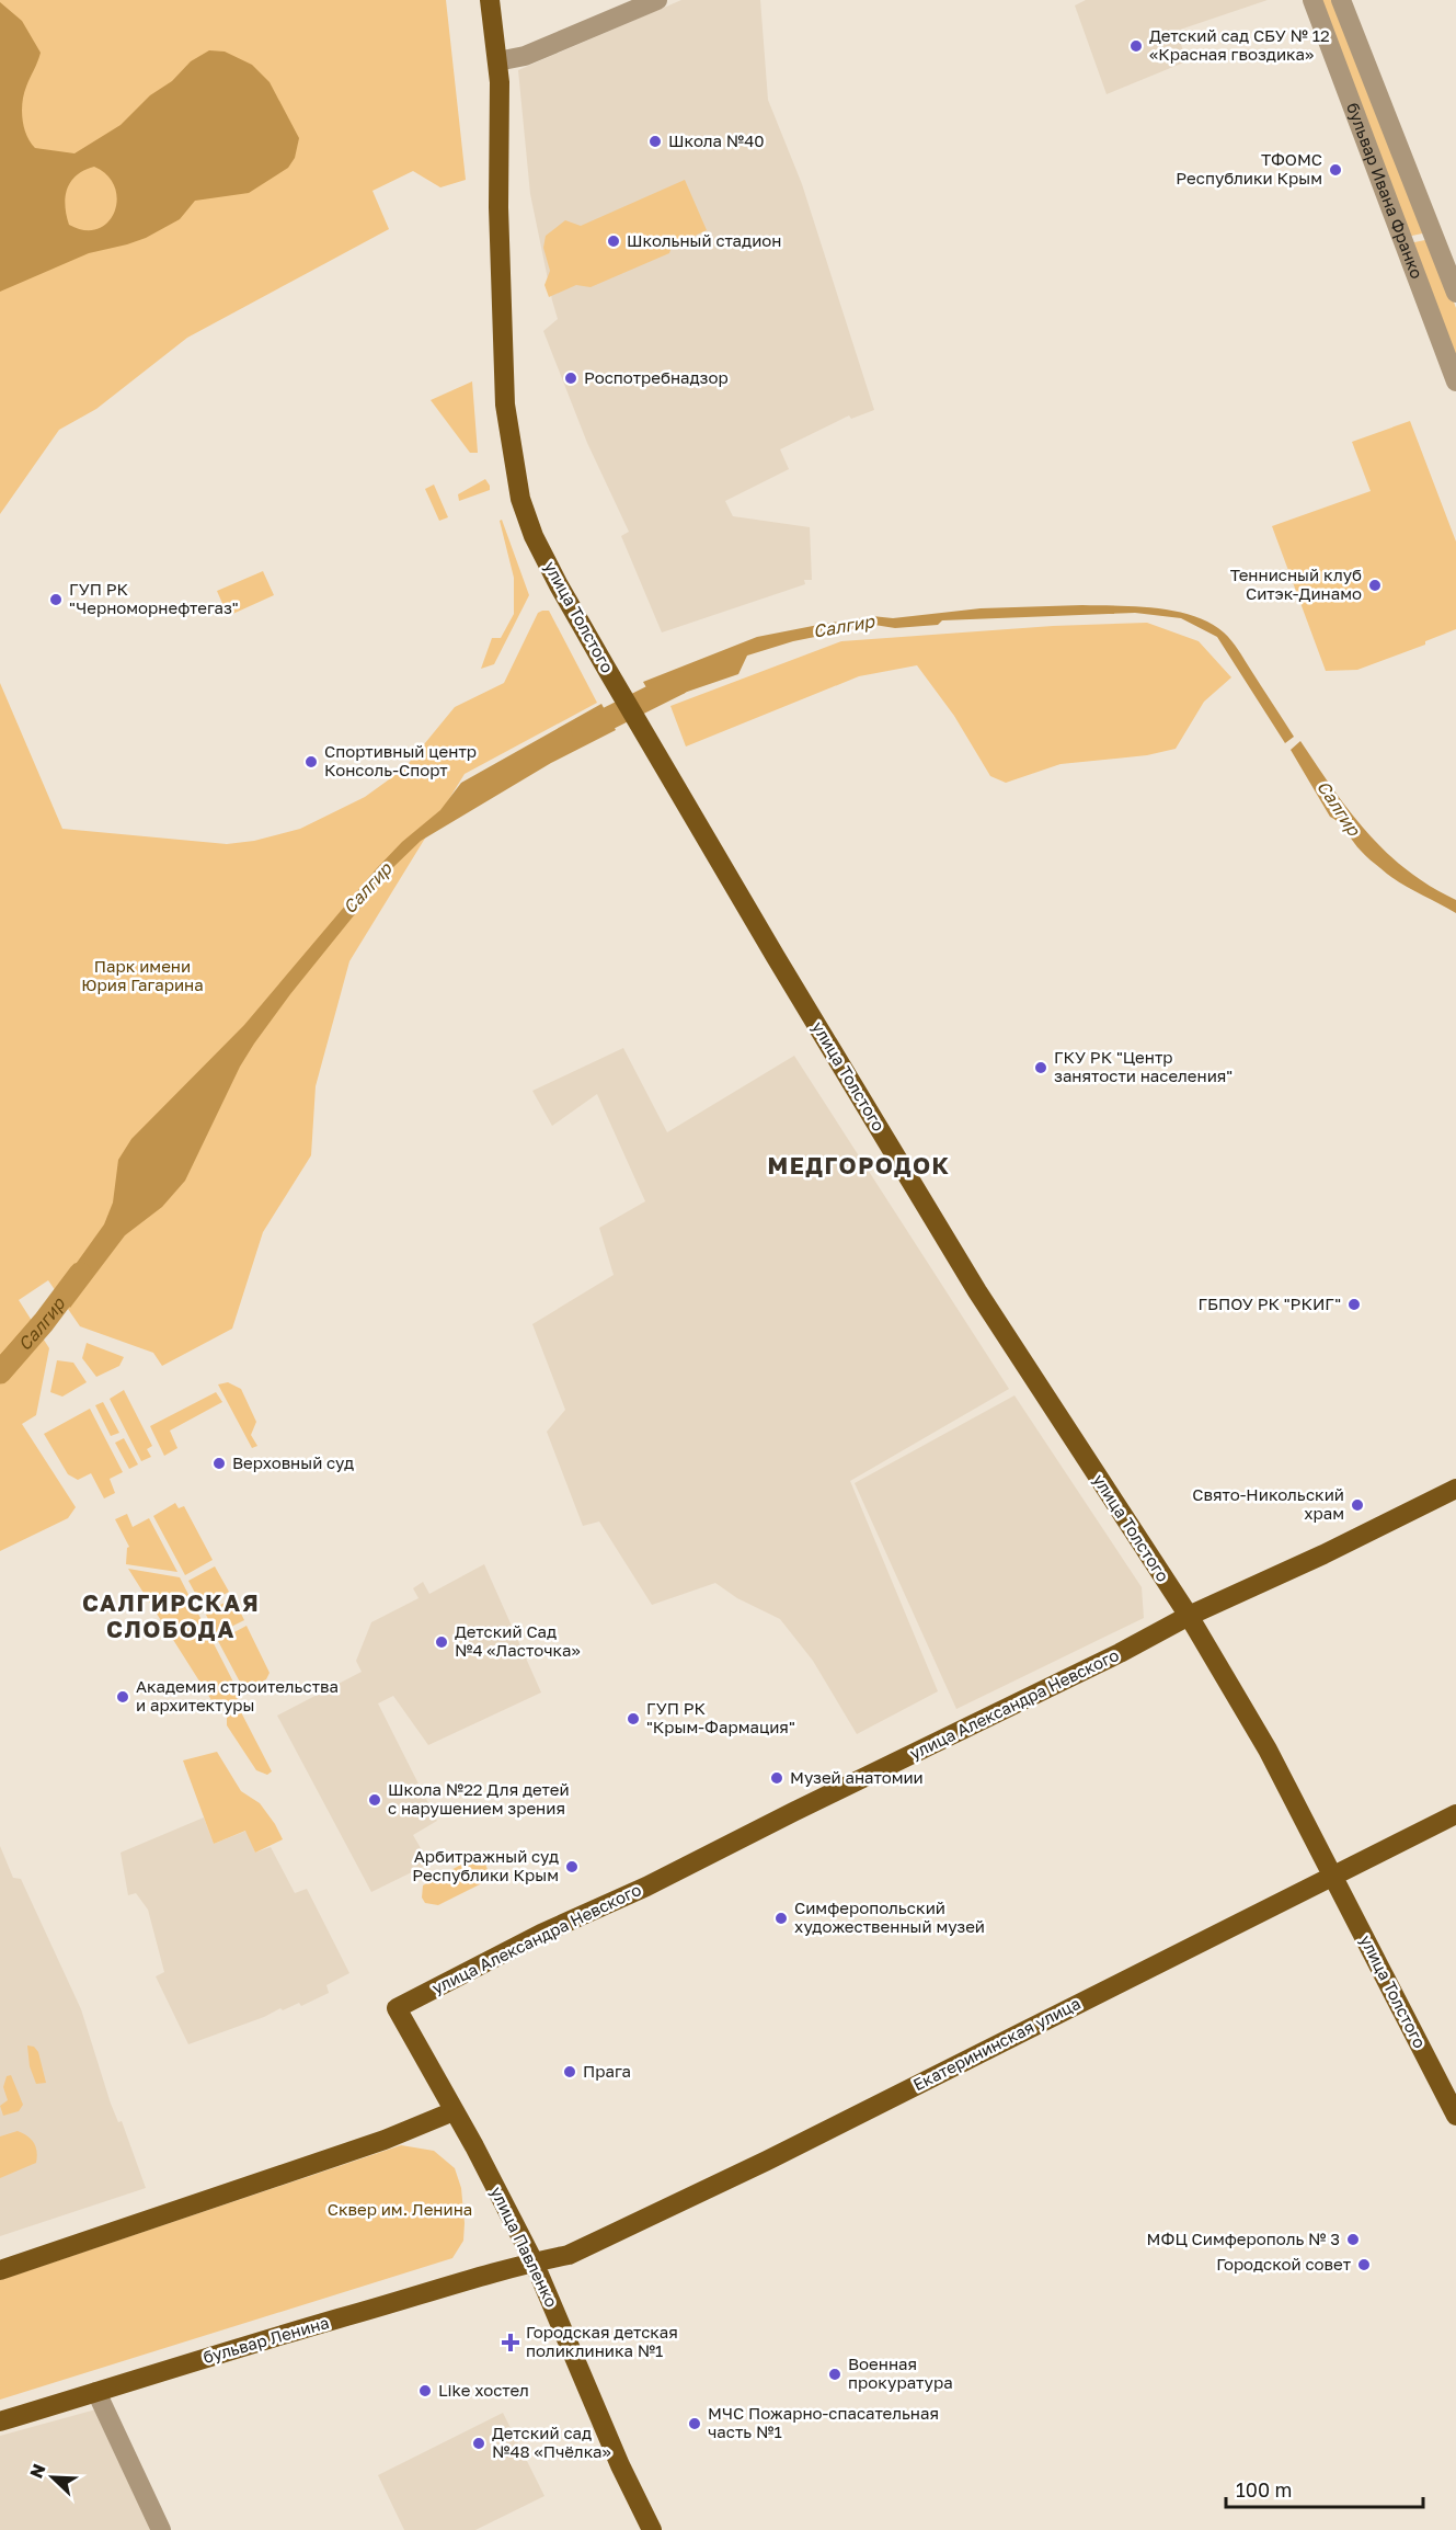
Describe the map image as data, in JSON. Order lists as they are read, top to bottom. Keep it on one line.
{"streets":{"main road":["улица Толстого","улица Александра Невского","Екатерининская улица","улица Павленко","бульвар Ленина"],"street":["бульвар Ивана Франко"]},"crossings":[["улица Толстого","улица Александра Невского"],["улица Толстого","Екатерининская улица"],["улица Александра Невского","улица Павленко"],["Екатерининская улица","улица Павленко"],["Екатерининская улица","бульвар Ленина"],["улица Павленко","бульвар Ленина"]],"districts":["МЕДГОРОДОК","САЛГИРСКАЯ СЛОБОДА"],"water":["Салгир"],"parks":["Парк имени Юрия Гагарина","Сквер им. Ленина"],"places":{"other":["Детский сад СБУ № 12 «Красная гвоздика»","Школа №40","ТФОМС Республики Крым","Школьный стадион","Роспотребнадзор","Теннисный клуб Ситэк-Динамо","ГУП РК \"Черноморнефтегаз\"","Спортивный центр Консоль-Спорт","ГКУ РК \"Центр занятости населения\"","ГБПОУ РК \"РКИГ\"","Верховный суд","Свято-Никольский храм","Детский Сад №4 «Ласточка»","Академия строительства и архитектуры","ГУП РК \"Крым-Фармация\"","Музей анатомии","Школа №22 Для детей с нарушением зрения","Арбитражный суд Республики Крым","Симферопольский художественный музей","Прага","МФЦ Симферополь № 3","Городской совет","Военная прокуратура","Like хостел","МЧС Пожарно-спасательная часть №1","Детский сад №48 «Пчёлка»"],"health":["Городская детская поликлиника №1"]},"scale_bar":"100 m","north":"top left"}
